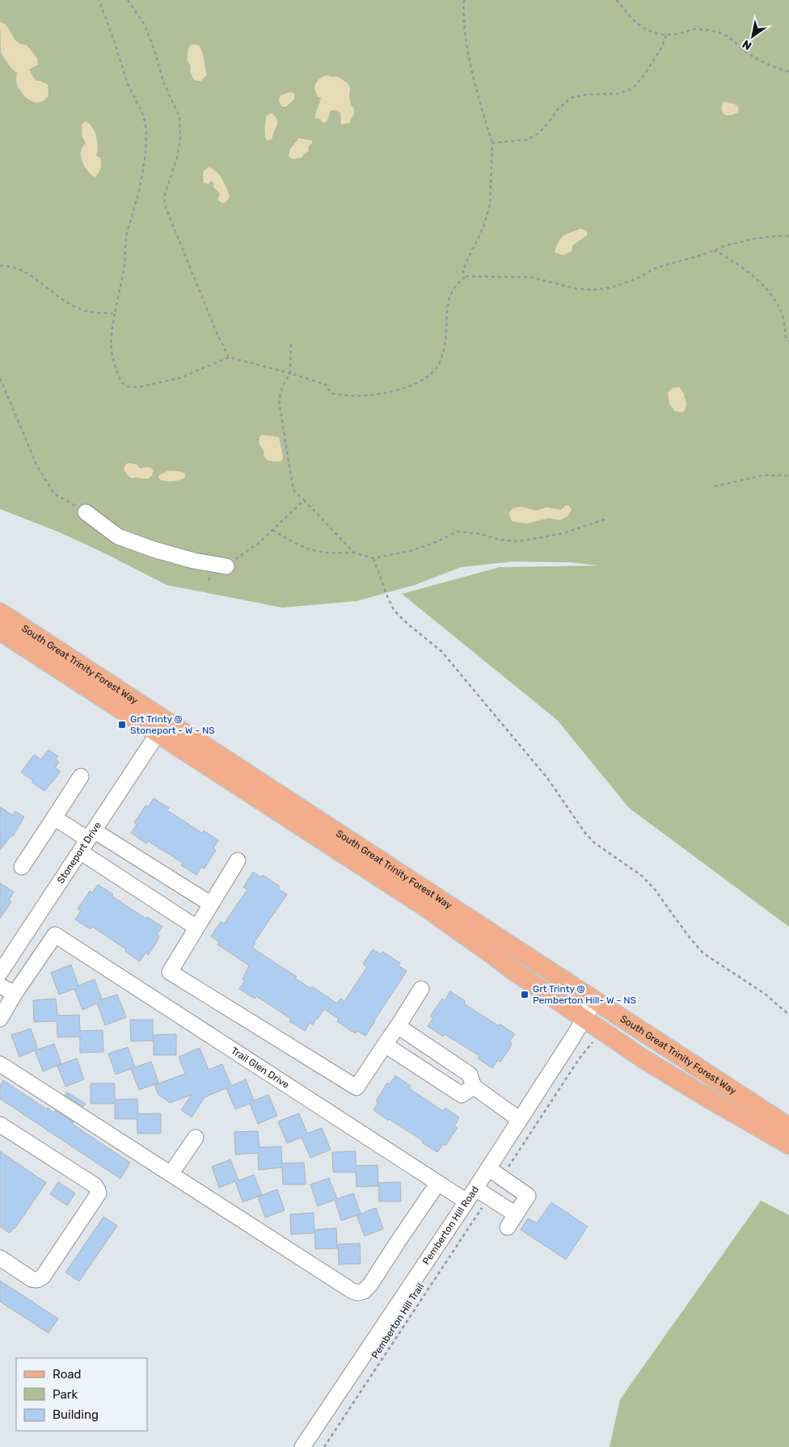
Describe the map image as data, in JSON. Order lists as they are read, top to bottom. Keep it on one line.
{"streets":{"main road":["South Great Trinity Forest Way"],"street":["Stoneport Drive","Trail Glen Drive","Pemberton Hill Road"],"path":["Pemberton Hill Trail"]},"crossings":[["South Great Trinity Forest Way","Stoneport Drive"],["South Great Trinity Forest Way","Pemberton Hill Road"],["Stoneport Drive","Trail Glen Drive"],["Trail Glen Drive","Pemberton Hill Road"]],"places":{"transit":["Grt Trinty @ Stoneport - W - NS","Grt Trinty @ Pemberton Hill- W - NS"]},"legend":["Road","Park","Building"],"north":"bottom left"}
